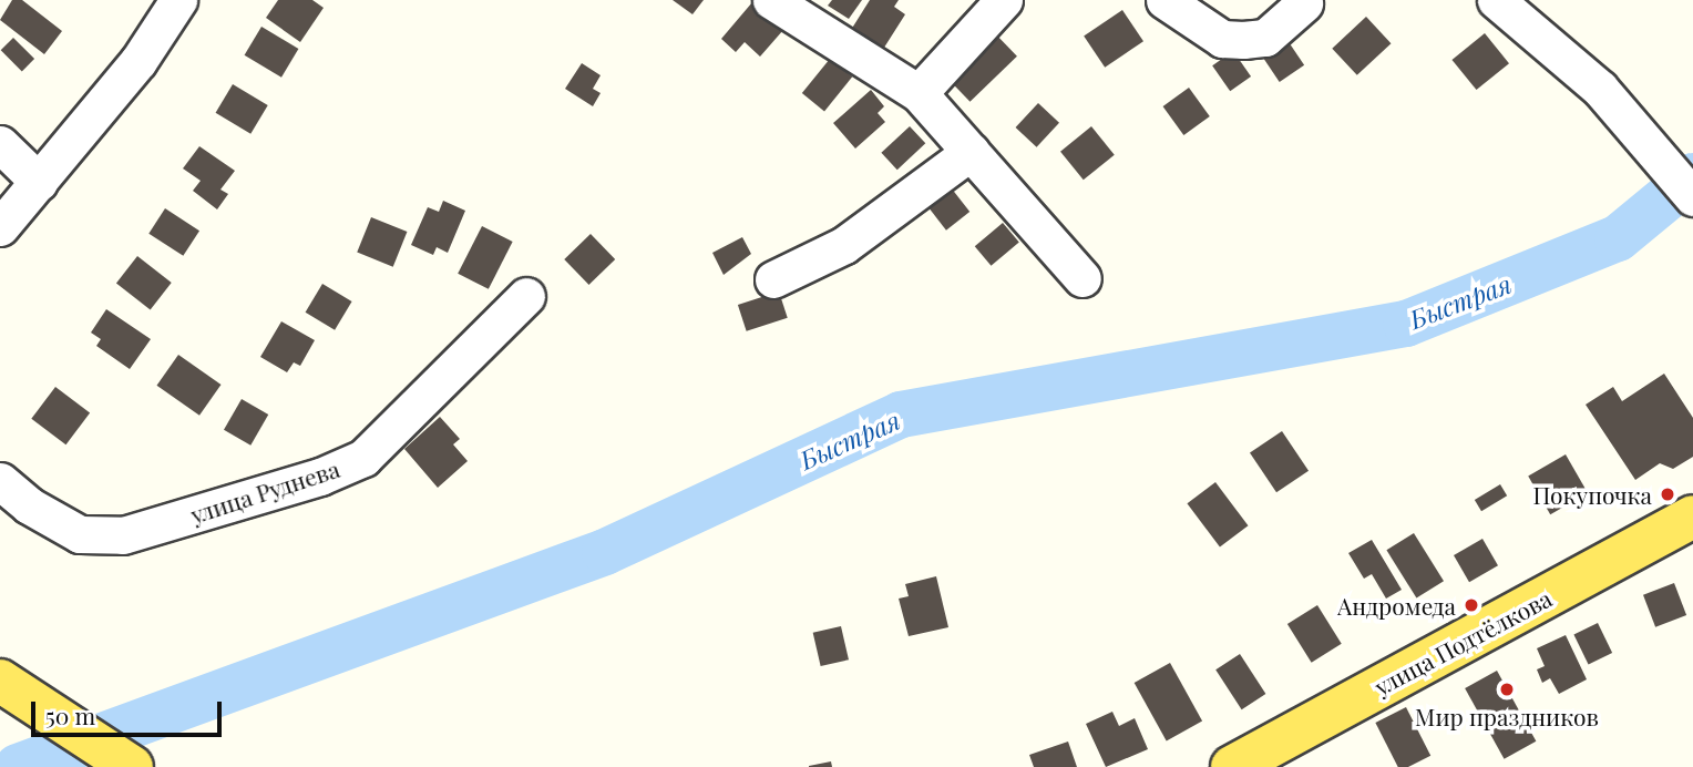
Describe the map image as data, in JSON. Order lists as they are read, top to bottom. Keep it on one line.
{"streets":{"main road":["улица Подтёлкова"],"street":["улица Руднева"]},"water":["Быстрая"],"places":["Покупочка","Андромеда","Мир праздников"],"scale_bar":"50 m"}
